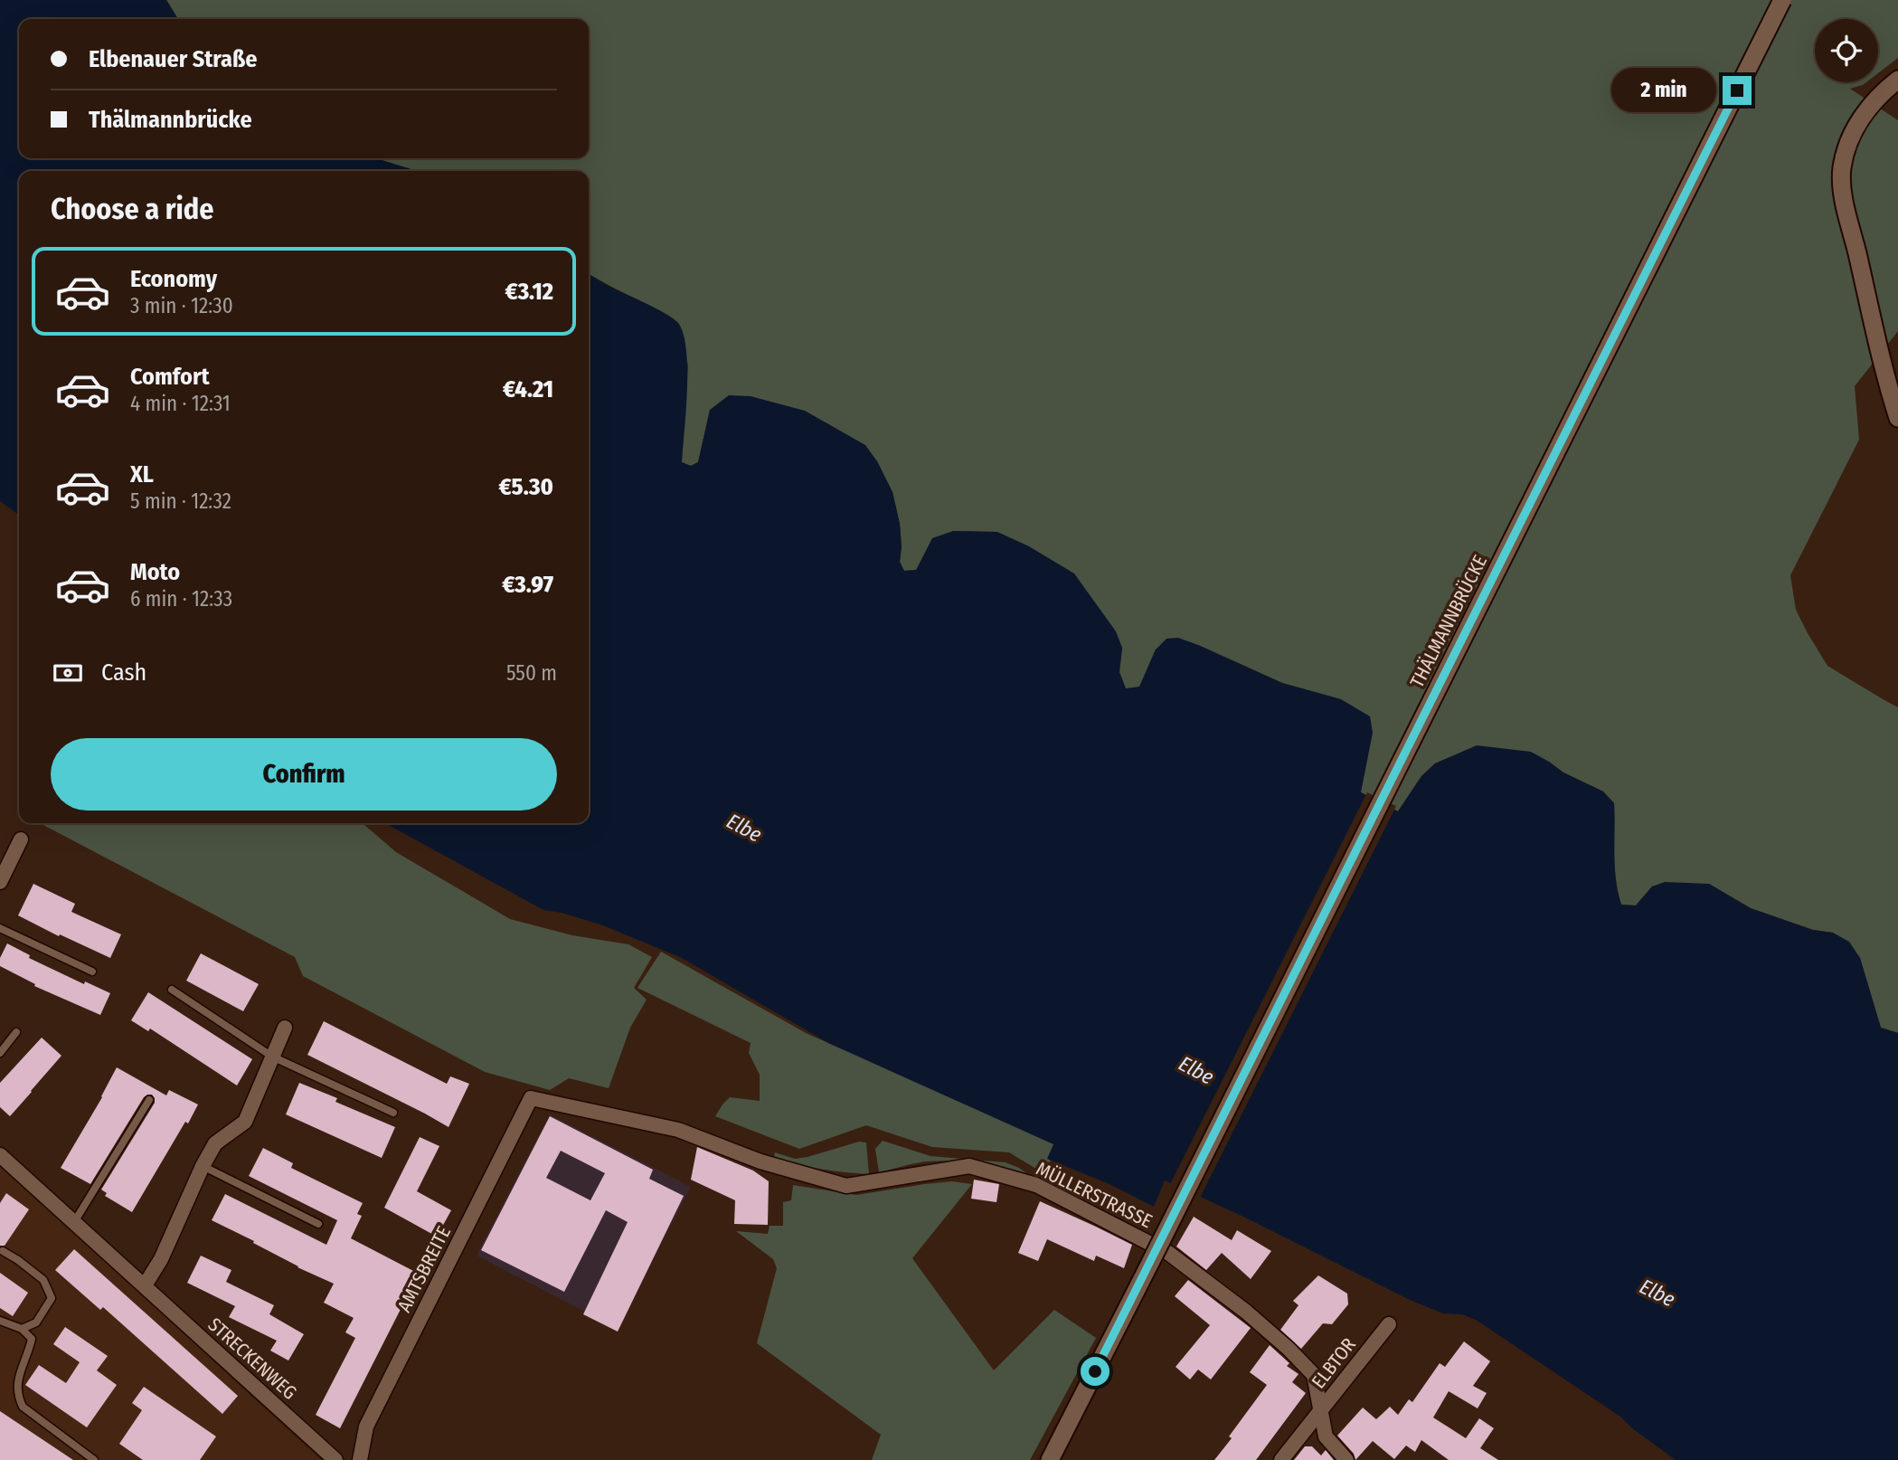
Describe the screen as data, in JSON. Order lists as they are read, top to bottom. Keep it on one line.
{"streets":{"street":["THÄLMANNBRÜCKE","MÜLLERSTRASSE","AMTSBREITE","STRECKENWEG","ELBTOR"]},"crossings":[["MÜLLERSTRASSE","AMTSBREITE"],["MÜLLERSTRASSE","ELBTOR"]],"water":["Elbe"],"page":{"banner":["Elbenauer Straße","Thälmannbrücke"],"bubble":"2 min","heading":"Choose a ride","list":[{"name":"Economy","note":"3 min · 12:30","value":"€3.12"},{"name":"Comfort","note":"4 min · 12:31","value":"€4.21"},{"name":"XL","note":"5 min · 12:32","value":"€5.30"},{"name":"Moto","note":"6 min · 12:33","value":"€3.97"}],"pay":["Cash","550 m"],"buttons":"Confirm"}}
